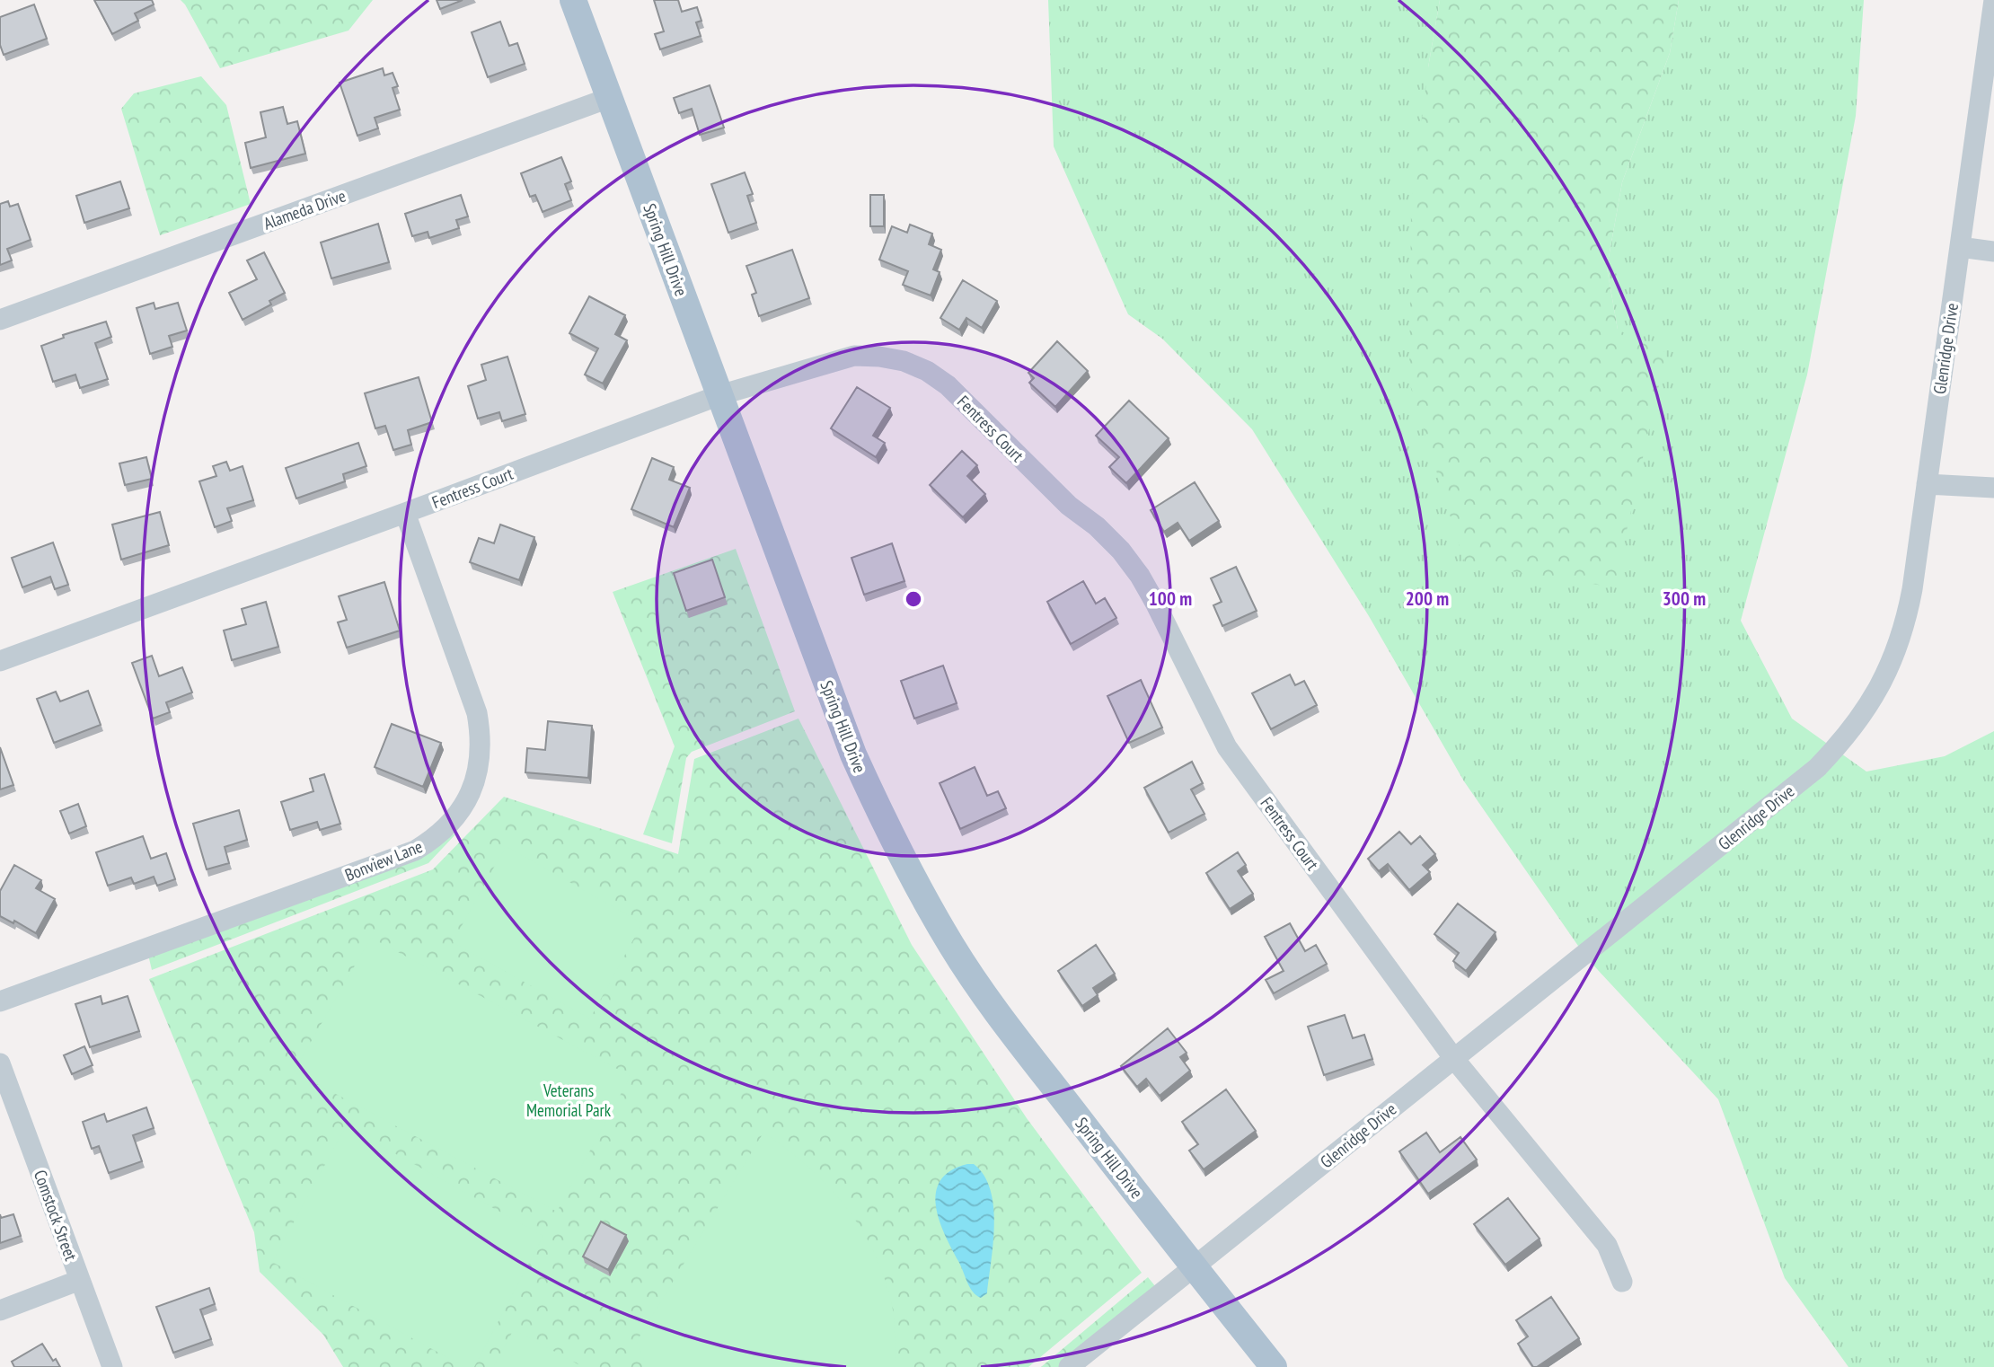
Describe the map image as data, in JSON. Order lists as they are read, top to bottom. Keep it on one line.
{"streets":{"main road":["Spring Hill Drive"],"street":["Alameda Drive","Glenridge Drive","Fentress Court","Bonview Lane","Comstock Street"]},"crossings":[["Alameda Drive","Spring Hill Drive"],["Spring Hill Drive","Glenridge Drive"],["Spring Hill Drive","Fentress Court"],["Glenridge Drive","Fentress Court"],["Fentress Court","Bonview Lane"]],"parks":["Veterans Memorial Park"],"rings":["100 m","200 m","300 m"]}
